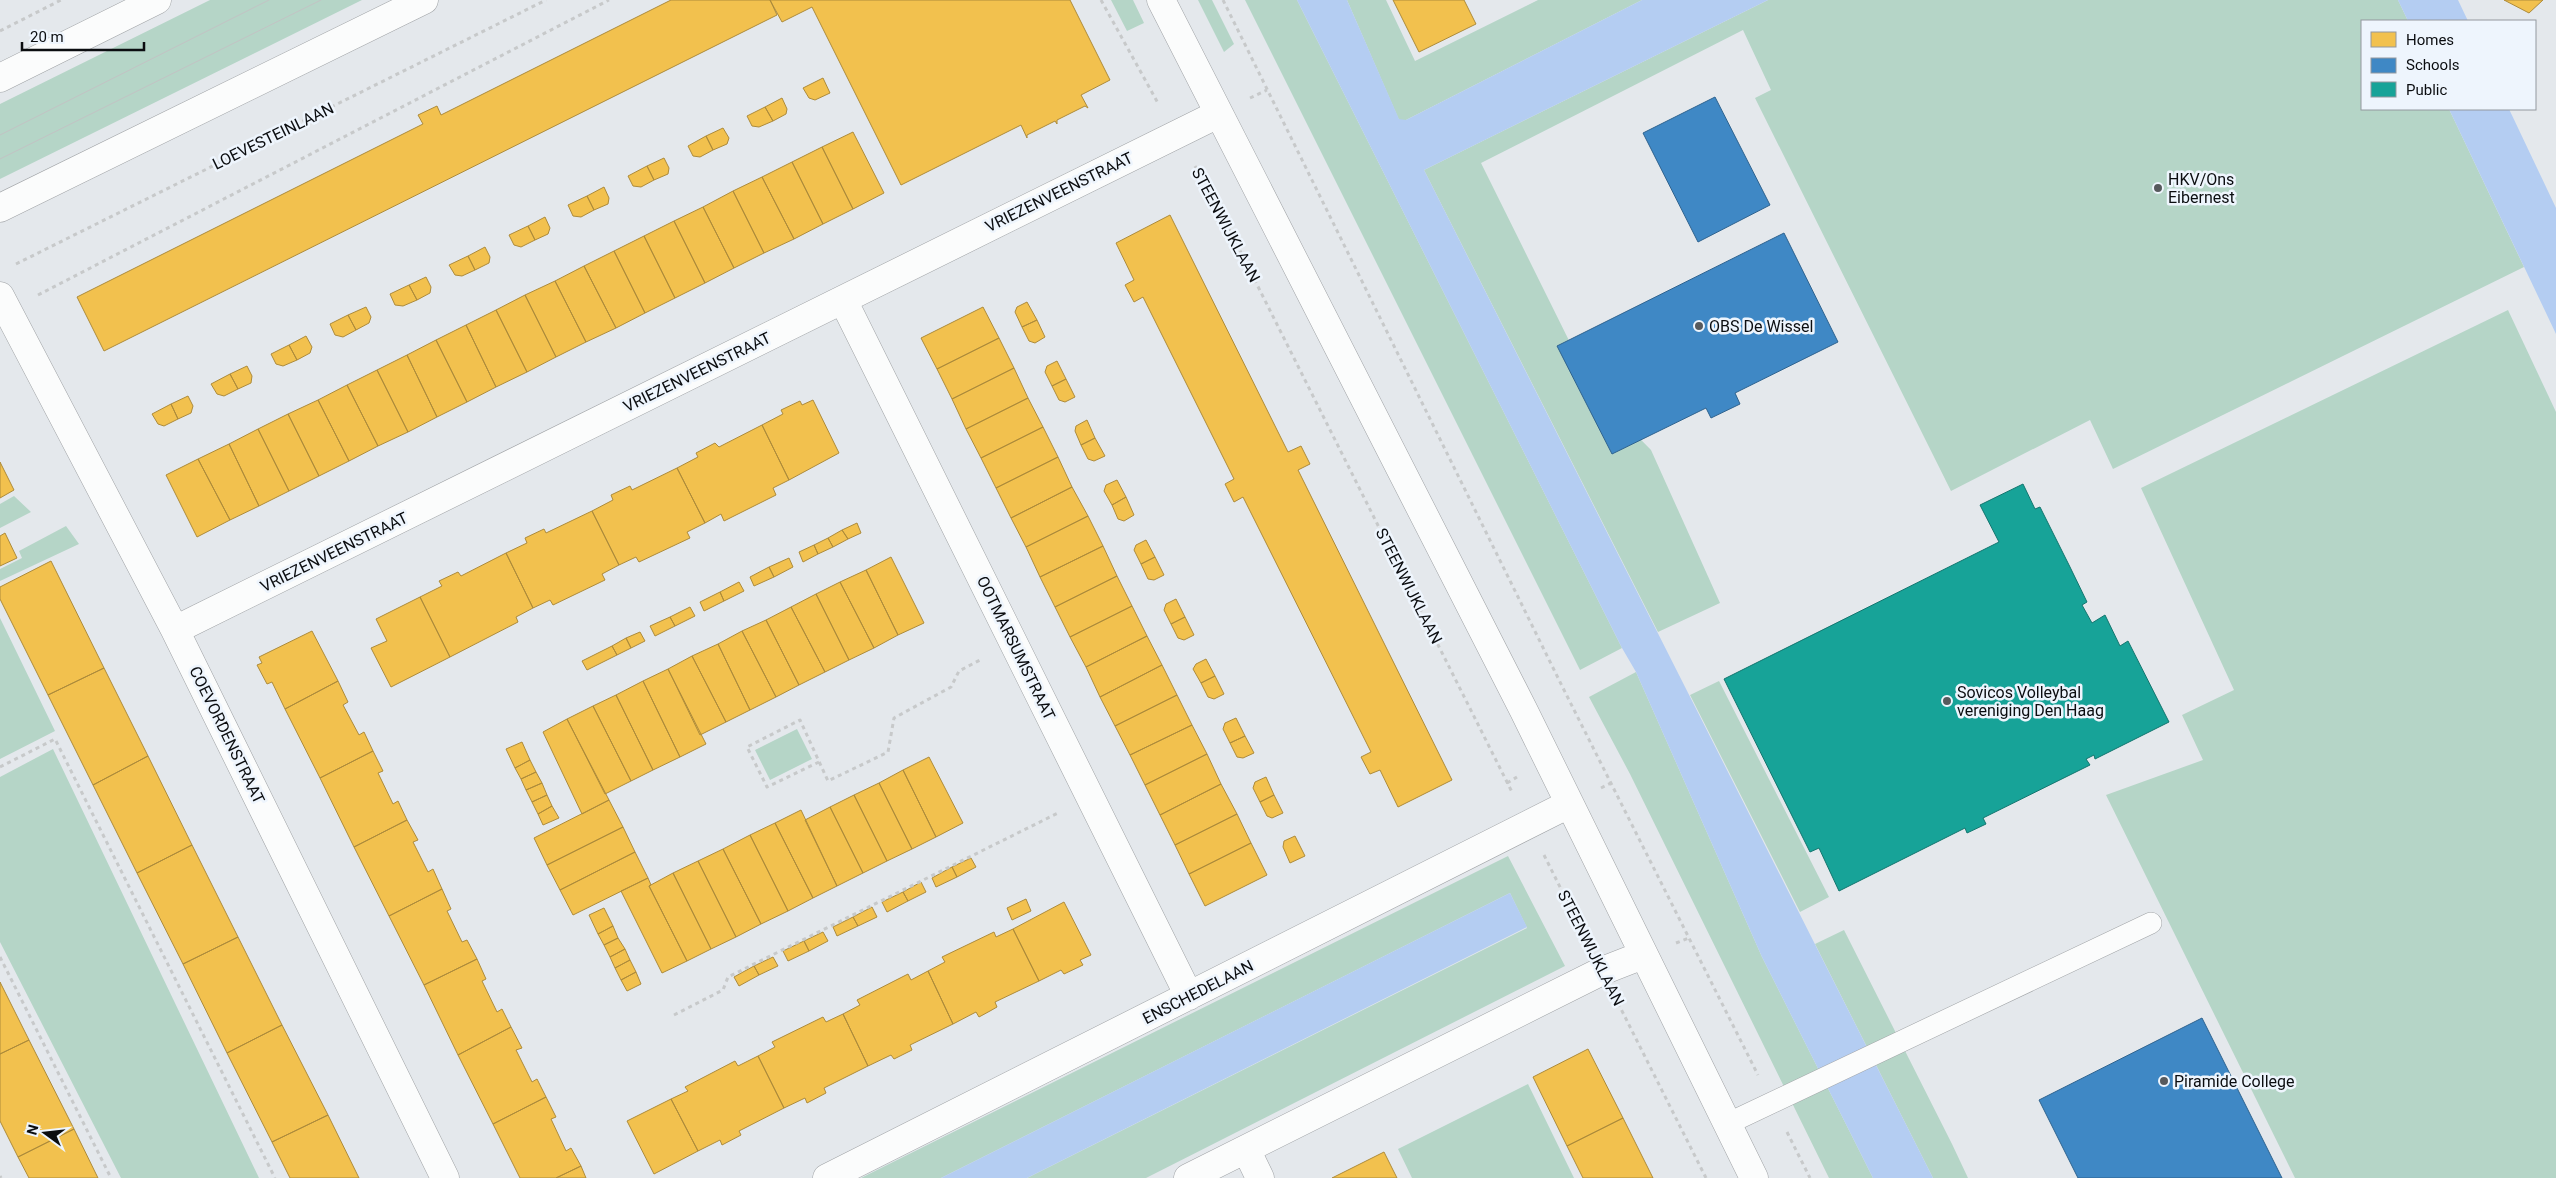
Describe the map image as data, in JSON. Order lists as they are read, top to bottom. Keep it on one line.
{"streets":{"street":["VRIEZENVEENSTRAAT","OOTMARSUMSTRAAT","COEVORDENSTRAAT","ENSCHEDELAAN"],"path":["LOEVESTEINLAAN","STEENWIJKLAAN"]},"crossings":[["VRIEZENVEENSTRAAT","STEENWIJKLAAN"],["VRIEZENVEENSTRAAT","OOTMARSUMSTRAAT"],["VRIEZENVEENSTRAAT","COEVORDENSTRAAT"],["STEENWIJKLAAN","ENSCHEDELAAN"],["OOTMARSUMSTRAAT","ENSCHEDELAAN"]],"places":["HKV/Ons Eibernest","OBS De Wissel","Sovicos Volleybal vereniging Den Haag","Piramide College"],"legend":["Homes","Schools","Public"],"scale_bar":"20 m","north":"left"}
